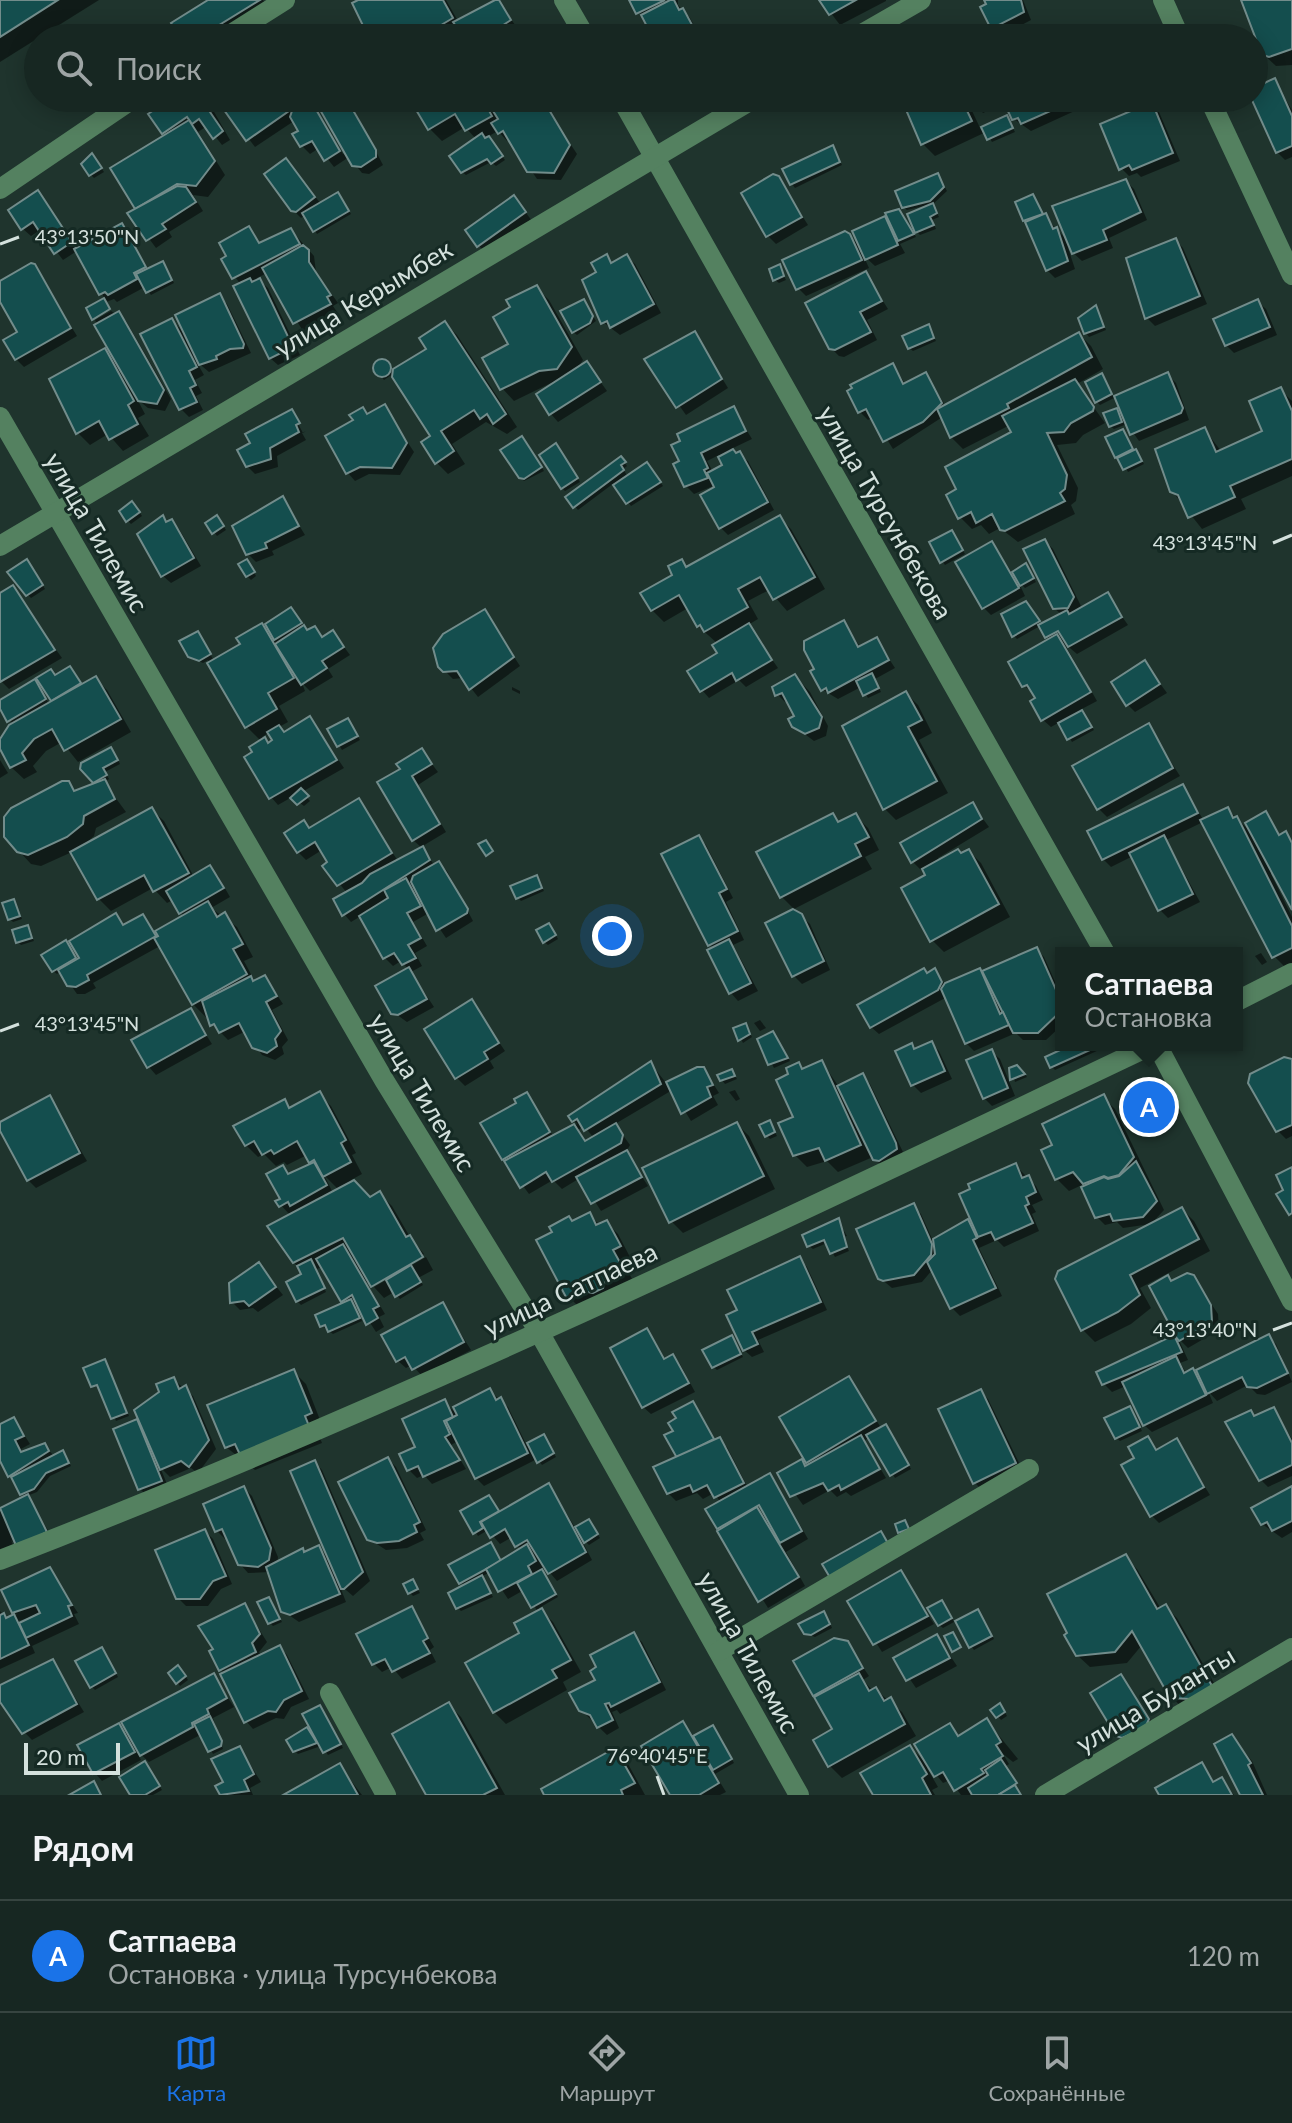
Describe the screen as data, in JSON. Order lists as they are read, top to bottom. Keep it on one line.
{"streets":{"street":["улица Керымбек","улица Турсунбекова","улица Тилемис","улица Сатпаева","улица Буланты"]},"crossings":[["улица Керымбек","улица Турсунбекова"],["улица Керымбек","улица Тилемис"],["улица Тилемис","улица Сатпаева"]],"scale_bar":"20 m","page":{"search":"Поиск","popup":["Сатпаева","Остановка"],"pins":"A","scale":"20 m","heading":"Рядом","list":[{"mark":"A","name":"Сатпаева","note":"Остановка · улица Турсунбекова","value":"120 m"}],"nav":["Карта","Маршрут","Сохранённые"]},"coordinates":["43°13'50\"N","43°13'45\"N","43°13'40\"N","76°40'45\"E"]}
